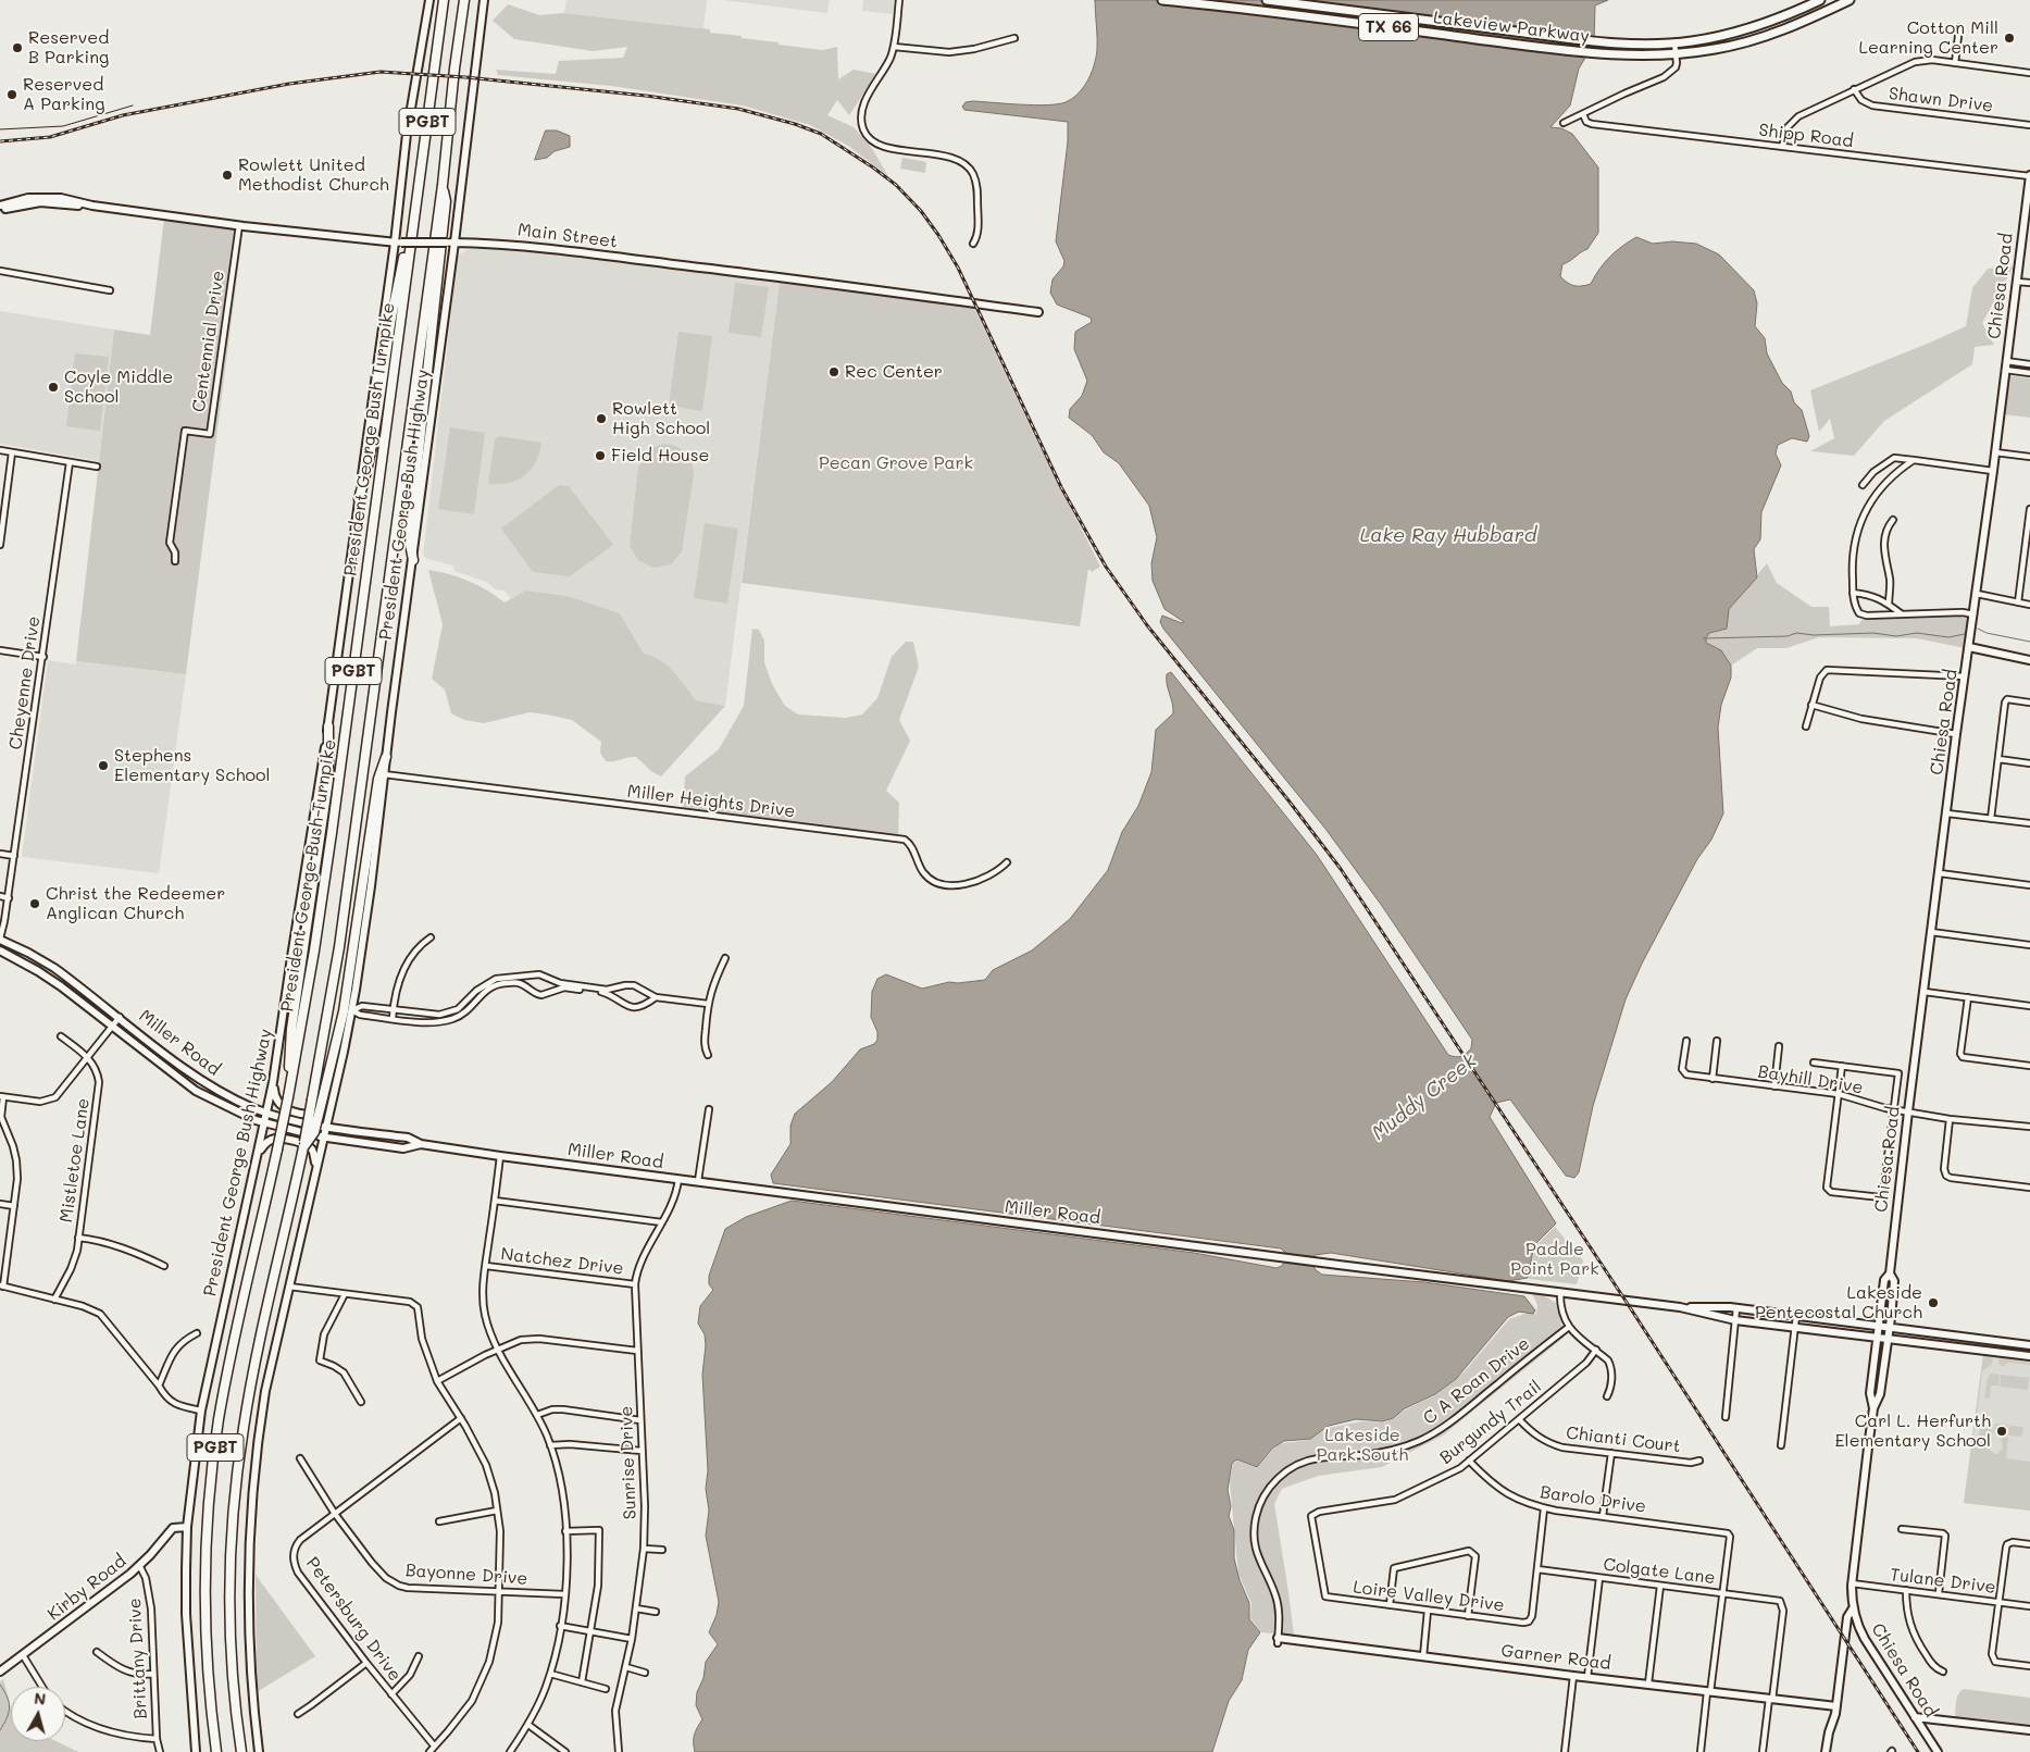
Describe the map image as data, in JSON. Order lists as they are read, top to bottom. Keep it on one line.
{"streets":{"highway":["PGBT","President George Bush Turnpike"],"main road":["TX 66","Lakeview Parkway","Main Street","Chiesa Road","President George Bush Highway","Miller Road","Kirby Road","Garner Road"],"street":["Shawn Drive","Shipp Road","Centennial Drive","Cheyenne Drive","Miller Heights Drive","Bayhill Drive","Mistletoe Lane","Natchez Drive","C A Roan Drive","Burgundy Trail","Chianti Court","Sunrise Drive","Barolo Drive","Colgate Lane","Bayonne Drive","Tulane Drive","Loire Valley Drive","Petersburg Drive","Brittany Drive"]},"crossings":[["Shipp Road","Chiesa Road"],["Main Street","Centennial Drive"],["Main Street","President George Bush Highway"],["Chiesa Road","Miller Road"],["Chiesa Road","Bayhill Drive"],["Chiesa Road","Tulane Drive"],["President George Bush Highway","Miller Heights Drive"],["President George Bush Highway","Miller Road"],["President George Bush Highway","Kirby Road"],["Cheyenne Drive","Miller Road"],["Miller Road","Sunrise Drive"],["Natchez Drive","Sunrise Drive"],["C A Roan Drive","Garner Road"],["Burgundy Trail","Chianti Court"],["Burgundy Trail","Barolo Drive"],["Burgundy Trail","Loire Valley Drive"],["Barolo Drive","Colgate Lane"],["Colgate Lane","Loire Valley Drive"],["Colgate Lane","Garner Road"],["Bayonne Drive","Petersburg Drive"],["Kirby Road","Brittany Drive"]],"water":["Lake Ray Hubbard","Muddy Creek"],"parks":["Pecan Grove Park","Paddle Point Park","Lakeside Park South"],"places":["Cotton Mill Learning Center","Reserved B Parking","Reserved A Parking","Rowlett United Methodist Church","Rec Center","Coyle Middle School","Rowlett High School","Field House","Stephens Elementary School","Christ the Redeemer Anglican Church","Lakeside Pentecostal Church","Carl L. Herfurth Elementary School"],"north":"top"}
